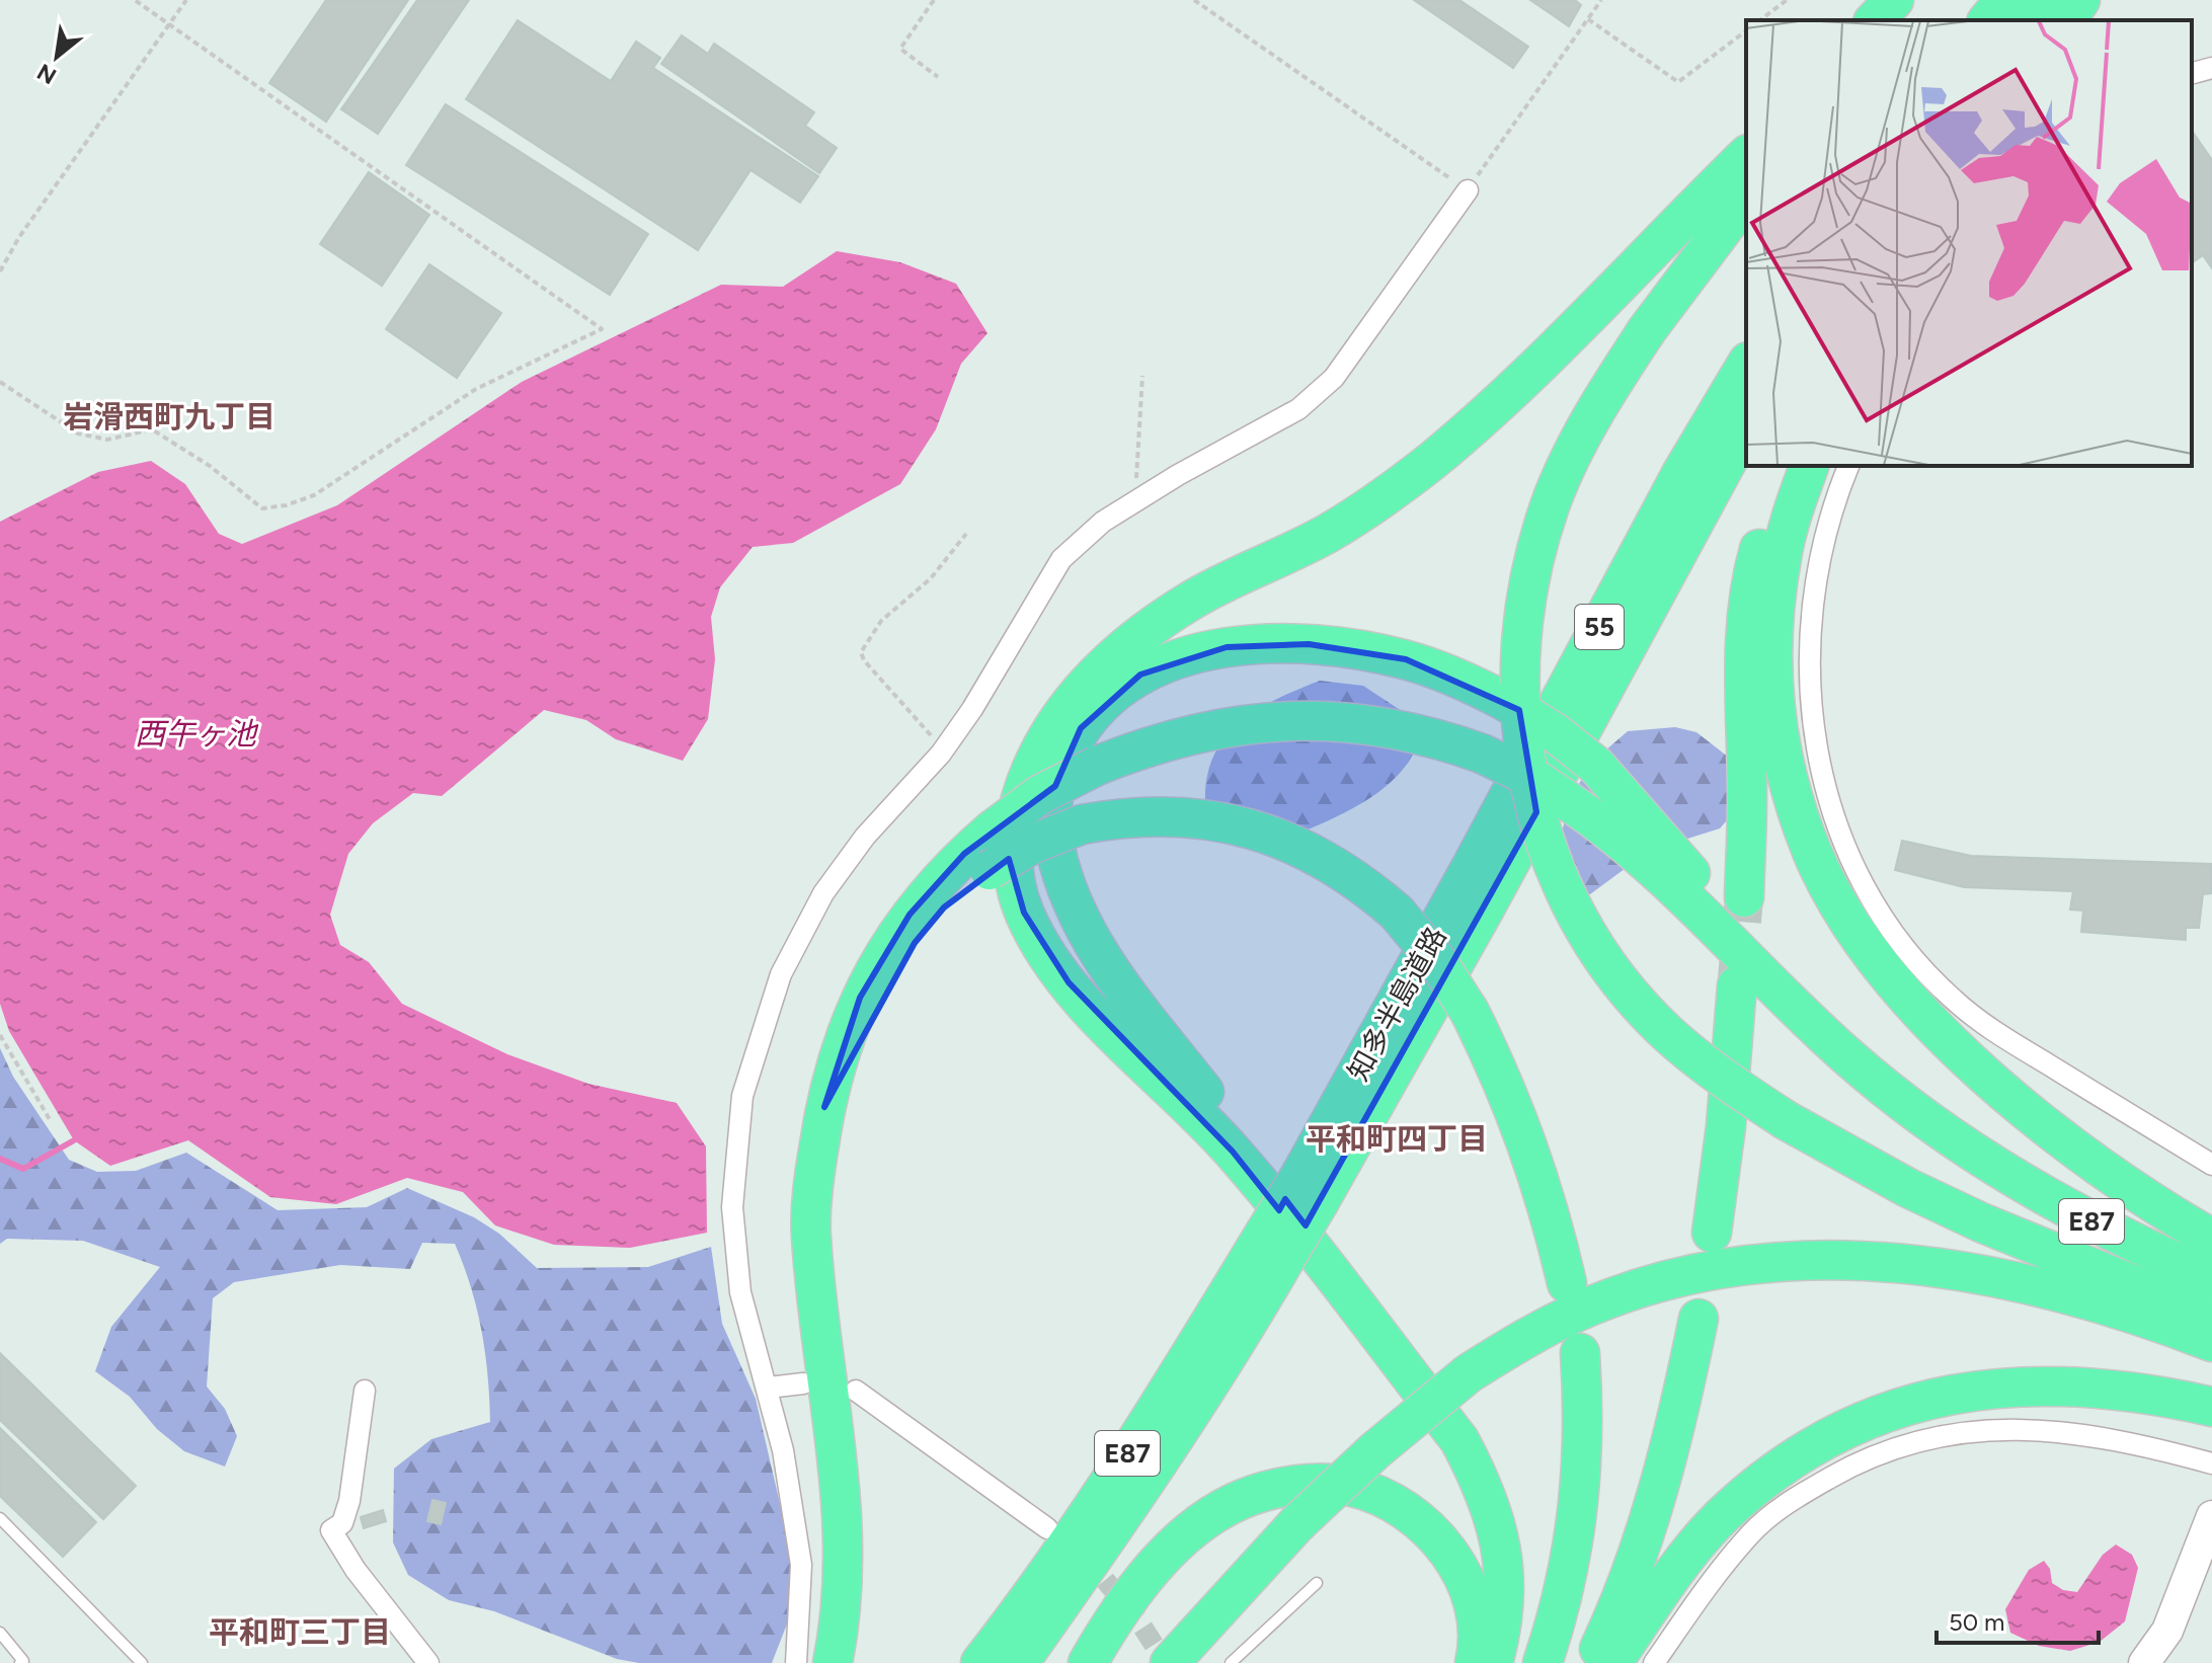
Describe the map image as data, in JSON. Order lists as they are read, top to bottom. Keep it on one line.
{"streets":{"highway":["55","知多半島道路","E87"]},"districts":["岩滑西町九丁目","平和町四丁目","平和町三丁目"],"water":["西午ヶ池"],"scale_bar":"50 m","north":"bottom left"}
